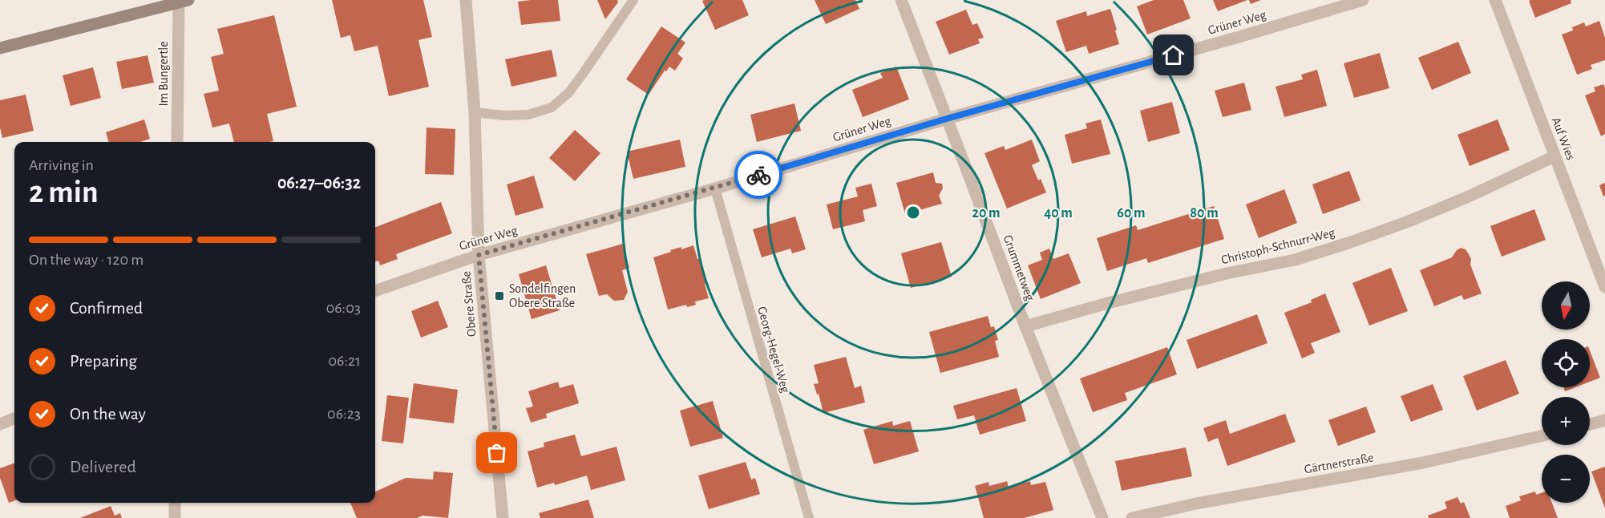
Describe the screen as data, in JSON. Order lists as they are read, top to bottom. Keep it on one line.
{"streets":{"street":["Grüner Weg","Im Bungertle","Auf Wies","Christoph-Schnurr-Weg","Grummetweg","Obere Straße","Gärtnerstraße"],"lane":["Georg-Hegel-Weg"]},"crossings":[["Grüner Weg","Grummetweg"],["Grüner Weg","Obere Straße"],["Grüner Weg","Georg-Hegel-Weg"],["Auf Wies","Christoph-Schnurr-Weg"],["Christoph-Schnurr-Weg","Grummetweg"]],"places":{"transit":["Sondelfingen Obere Straße"]},"north":"bottom","page":{"heading":["2 min","Arriving in","06:27–06:32"],"bar":"On the way · 120 m","map_buttons":["+","−"],"list":[["Confirmed","06:03"],["Preparing","06:21"],["On the way","06:23"],"Delivered"]},"rings":["20 m","40 m","60 m","80 m"]}
